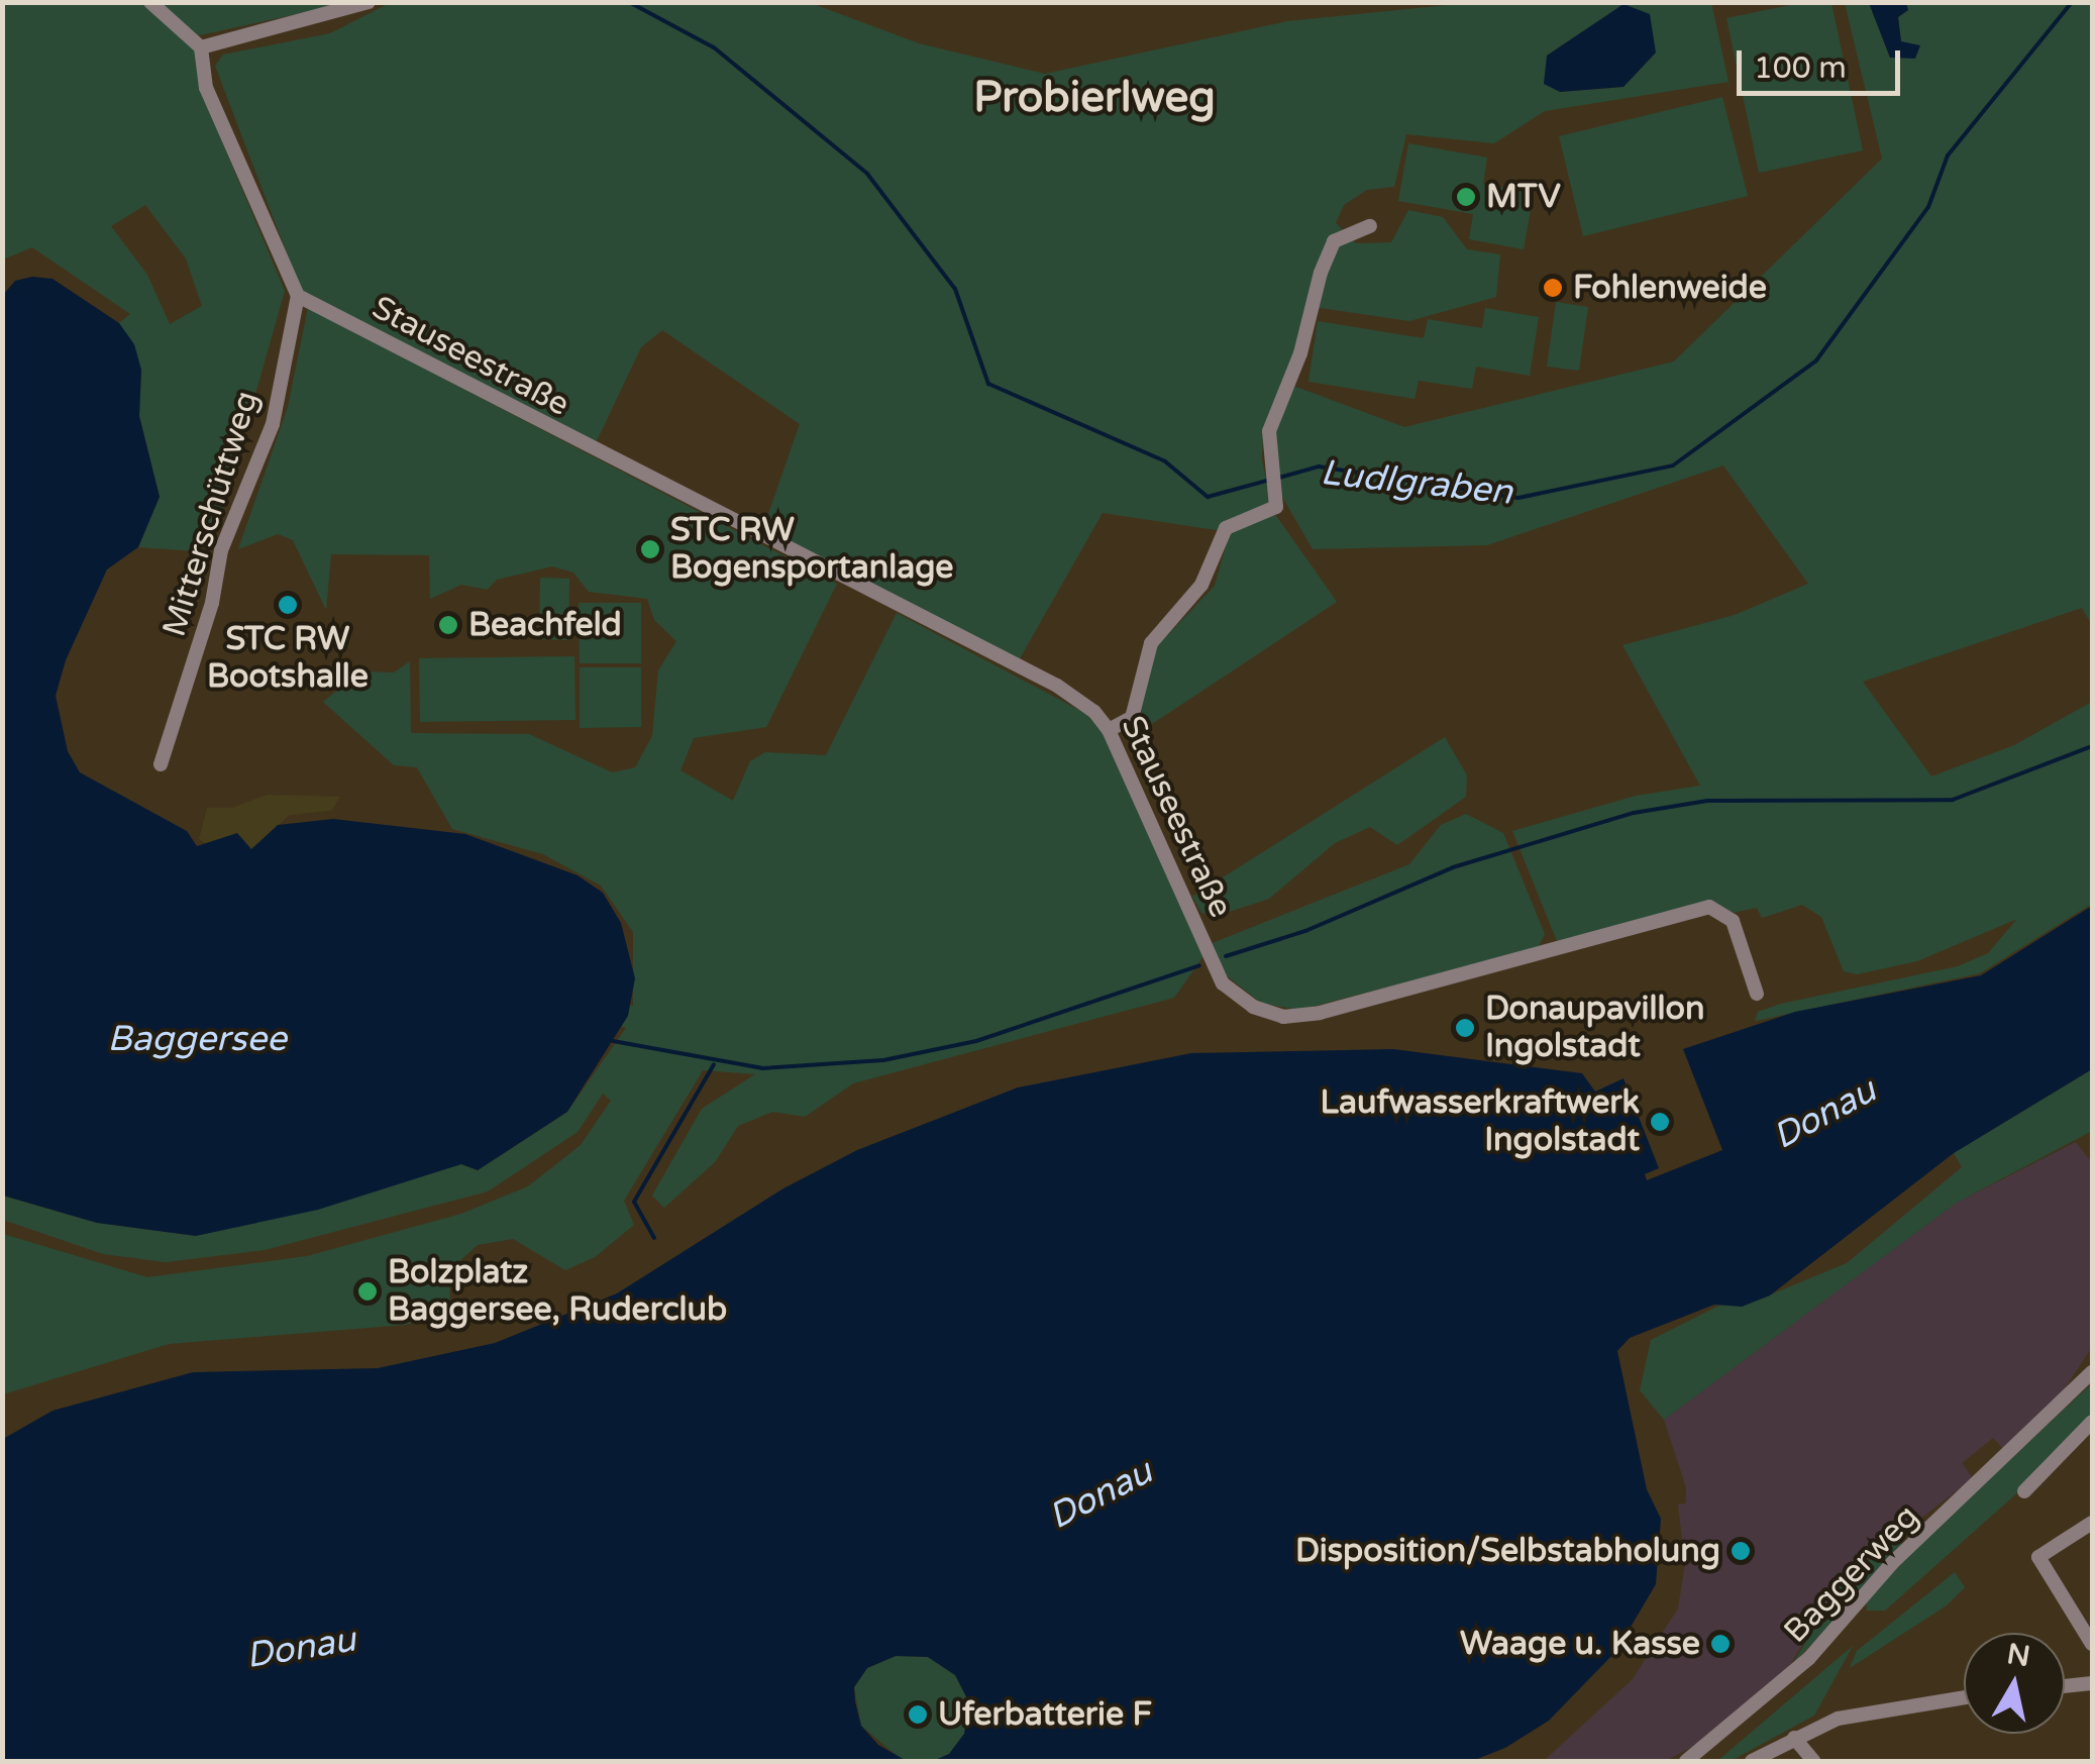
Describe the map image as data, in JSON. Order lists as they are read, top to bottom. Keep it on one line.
{"streets":{"street":["Stauseestraße","Mitterschüttweg","Baggerweg"]},"crossings":[["Stauseestraße","Mitterschüttweg"]],"districts":["Probierlweg"],"water":["Ludlgraben","Baggersee","Donau"],"places":["MTV","Fohlenweide","STC RW Bogensportanlage","STC RW Bootshalle","Beachfeld","Donaupavillon Ingolstadt","Laufwasserkraftwerk Ingolstadt","Bolzplatz Baggersee, Ruderclub","Disposition/Selbstabholung","Waage u. Kasse","Uferbatterie F"],"scale_bar":"100 m","north":"top"}
